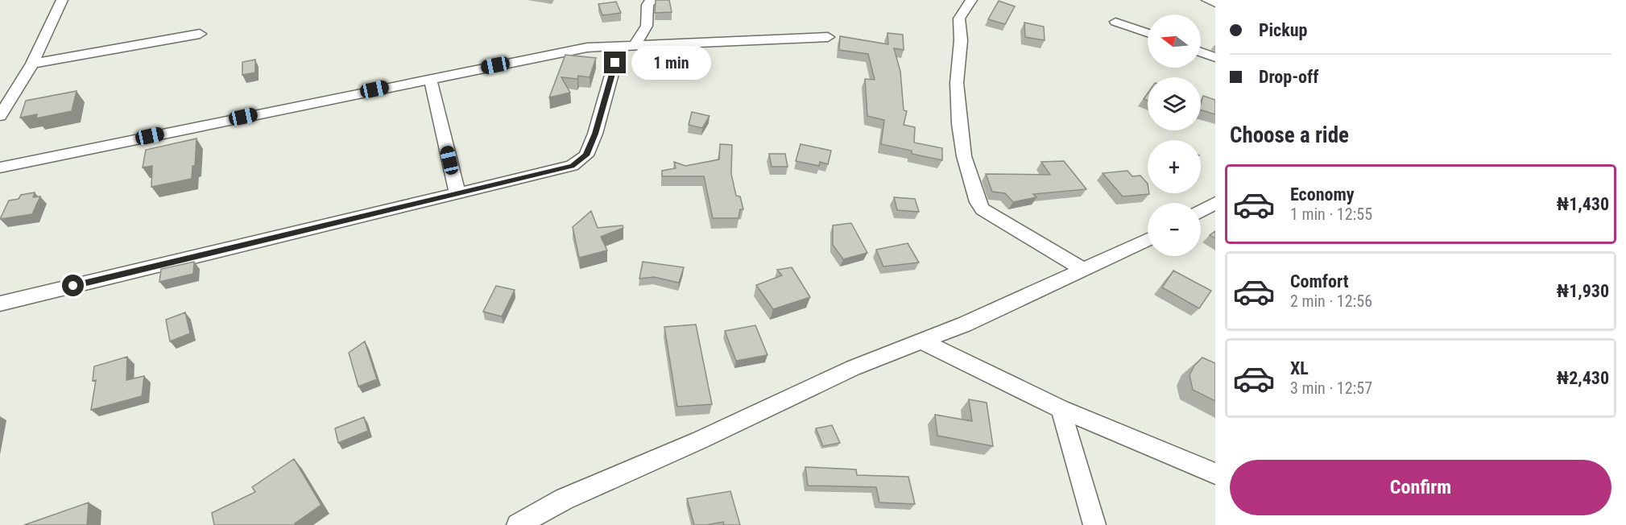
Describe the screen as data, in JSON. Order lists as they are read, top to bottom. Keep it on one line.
{"north":"left","page":{"banner":["Pickup","Drop-off"],"map_buttons":["+","−"],"bubble":"1 min","heading":"Choose a ride","list":[{"name":"Economy","note":"1 min · 12:55","value":"₦1,430"},{"name":"Comfort","note":"2 min · 12:56","value":"₦1,930"},{"name":"XL","note":"3 min · 12:57","value":"₦2,430"}],"buttons":"Confirm"}}
